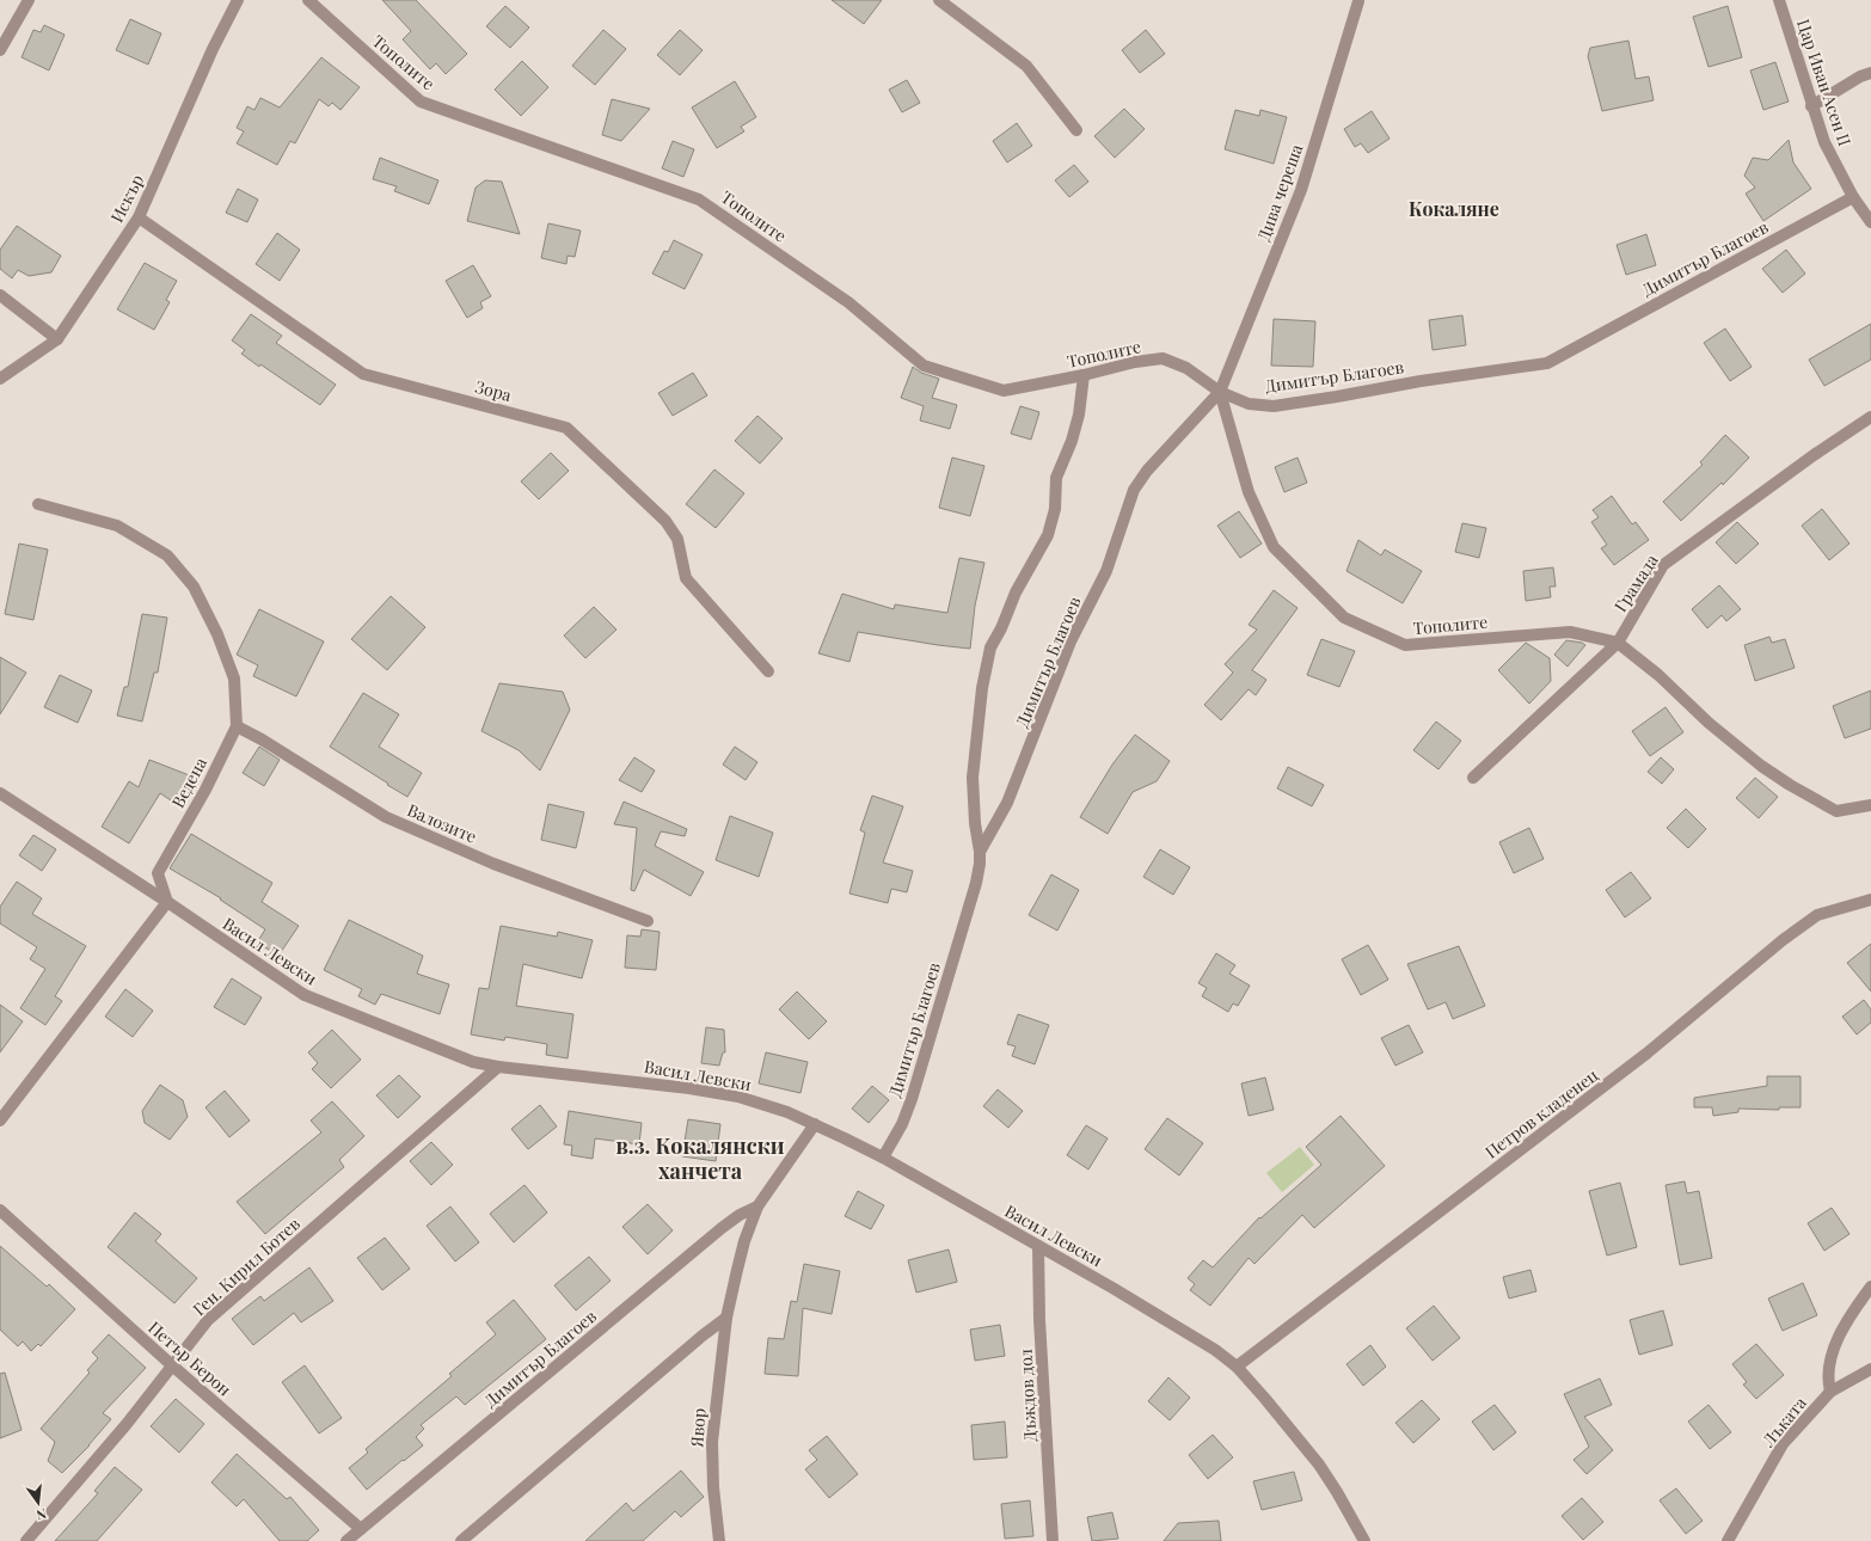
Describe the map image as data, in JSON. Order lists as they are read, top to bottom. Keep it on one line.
{"streets":{"street":["Тополите","Цар Иван Асен II","Дива череша","Искър","Димитър Благоев","Зора","Грамада","Ведена","Валозите","Васил Левски","Петров кладенец","Ген. Кирил Ботев","Петър Берон","Дъждов дол","Лъката","Явор"]},"crossings":[["Тополите","Дива череша"],["Тополите","Димитър Благоев"],["Тополите","Грамада"],["Цар Иван Асен II","Димитър Благоев"],["Дива череша","Димитър Благоев"],["Искър","Зора"],["Димитър Благоев","Васил Левски"],["Димитър Благоев","Петър Берон"],["Димитър Благоев","Явор"],["Ведена","Валозите"],["Ведена","Васил Левски"],["Васил Левски","Петров кладенец"],["Васил Левски","Ген. Кирил Ботев"],["Васил Левски","Дъждов дол"],["Ген. Кирил Ботев","Петър Берон"]],"districts":["Кокаляне","в.з. Кокалянски ханчета"],"north":"bottom"}
